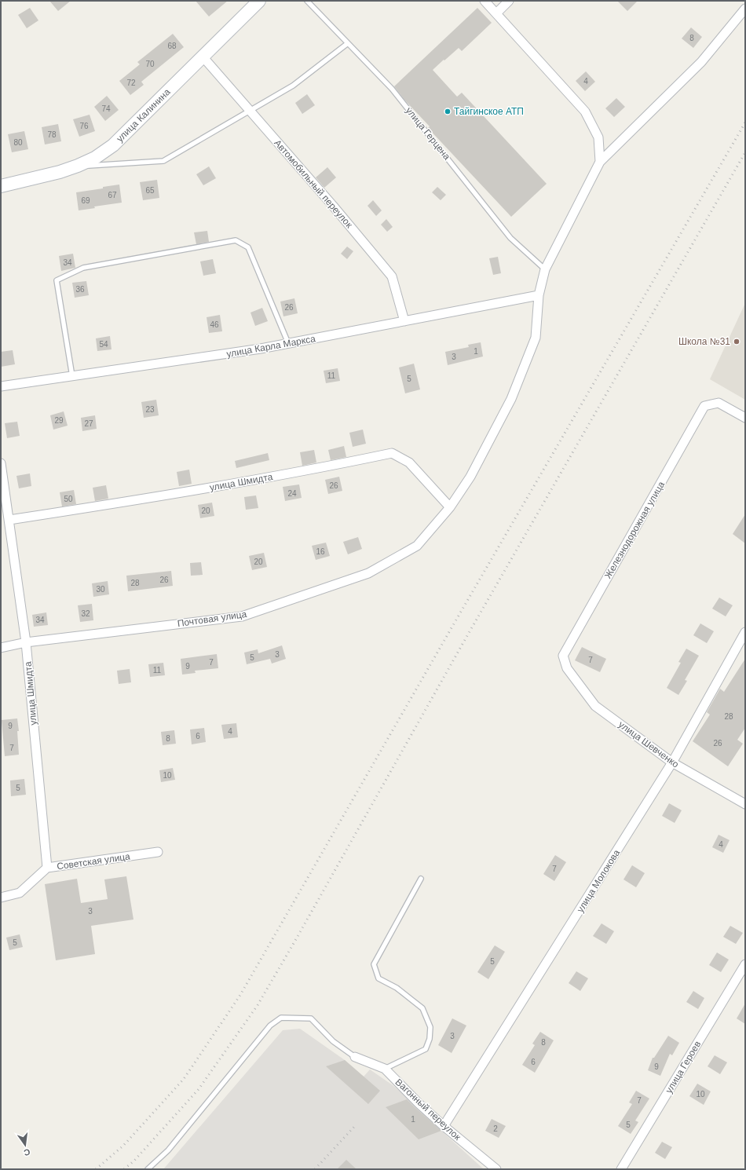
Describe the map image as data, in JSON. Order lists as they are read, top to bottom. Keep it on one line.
{"streets":{"main road":["улица Калинина"],"street":["Автомобильный переулок","улица Карла Маркса","улица Шмидта","Железнодорожная улица","Почтовая улица","улица Шевченко","Советская улица","улица Молокова","улица Героев","Вагонный переулок"],"lane":["улица Герцена"]},"crossings":[["улица Калинина","Автомобильный переулок"],["улица Герцена","Почтовая улица"],["Автомобильный переулок","улица Карла Маркса"],["улица Карла Маркса","Почтовая улица"],["улица Шмидта","Почтовая улица"],["улица Шмидта","Советская улица"],["Железнодорожная улица","улица Шевченко"],["улица Шевченко","улица Молокова"],["улица Молокова","Вагонный переулок"]],"places":["Тайгинское АТП","Школа №31"],"house_numbers":["8","68","70","4","72","74","76","78","80","65","67","69","34","36","26","46","54","1","3","11","5","23","29","27","26","24","50","20","16","20","26","28","30","32","34","3","5","7","7","9","11","28","9","4","6","8","26","7","10","5","4","7","3","5","5","3","8","6","9","10","7","1","5","2"],"north":"bottom"}
